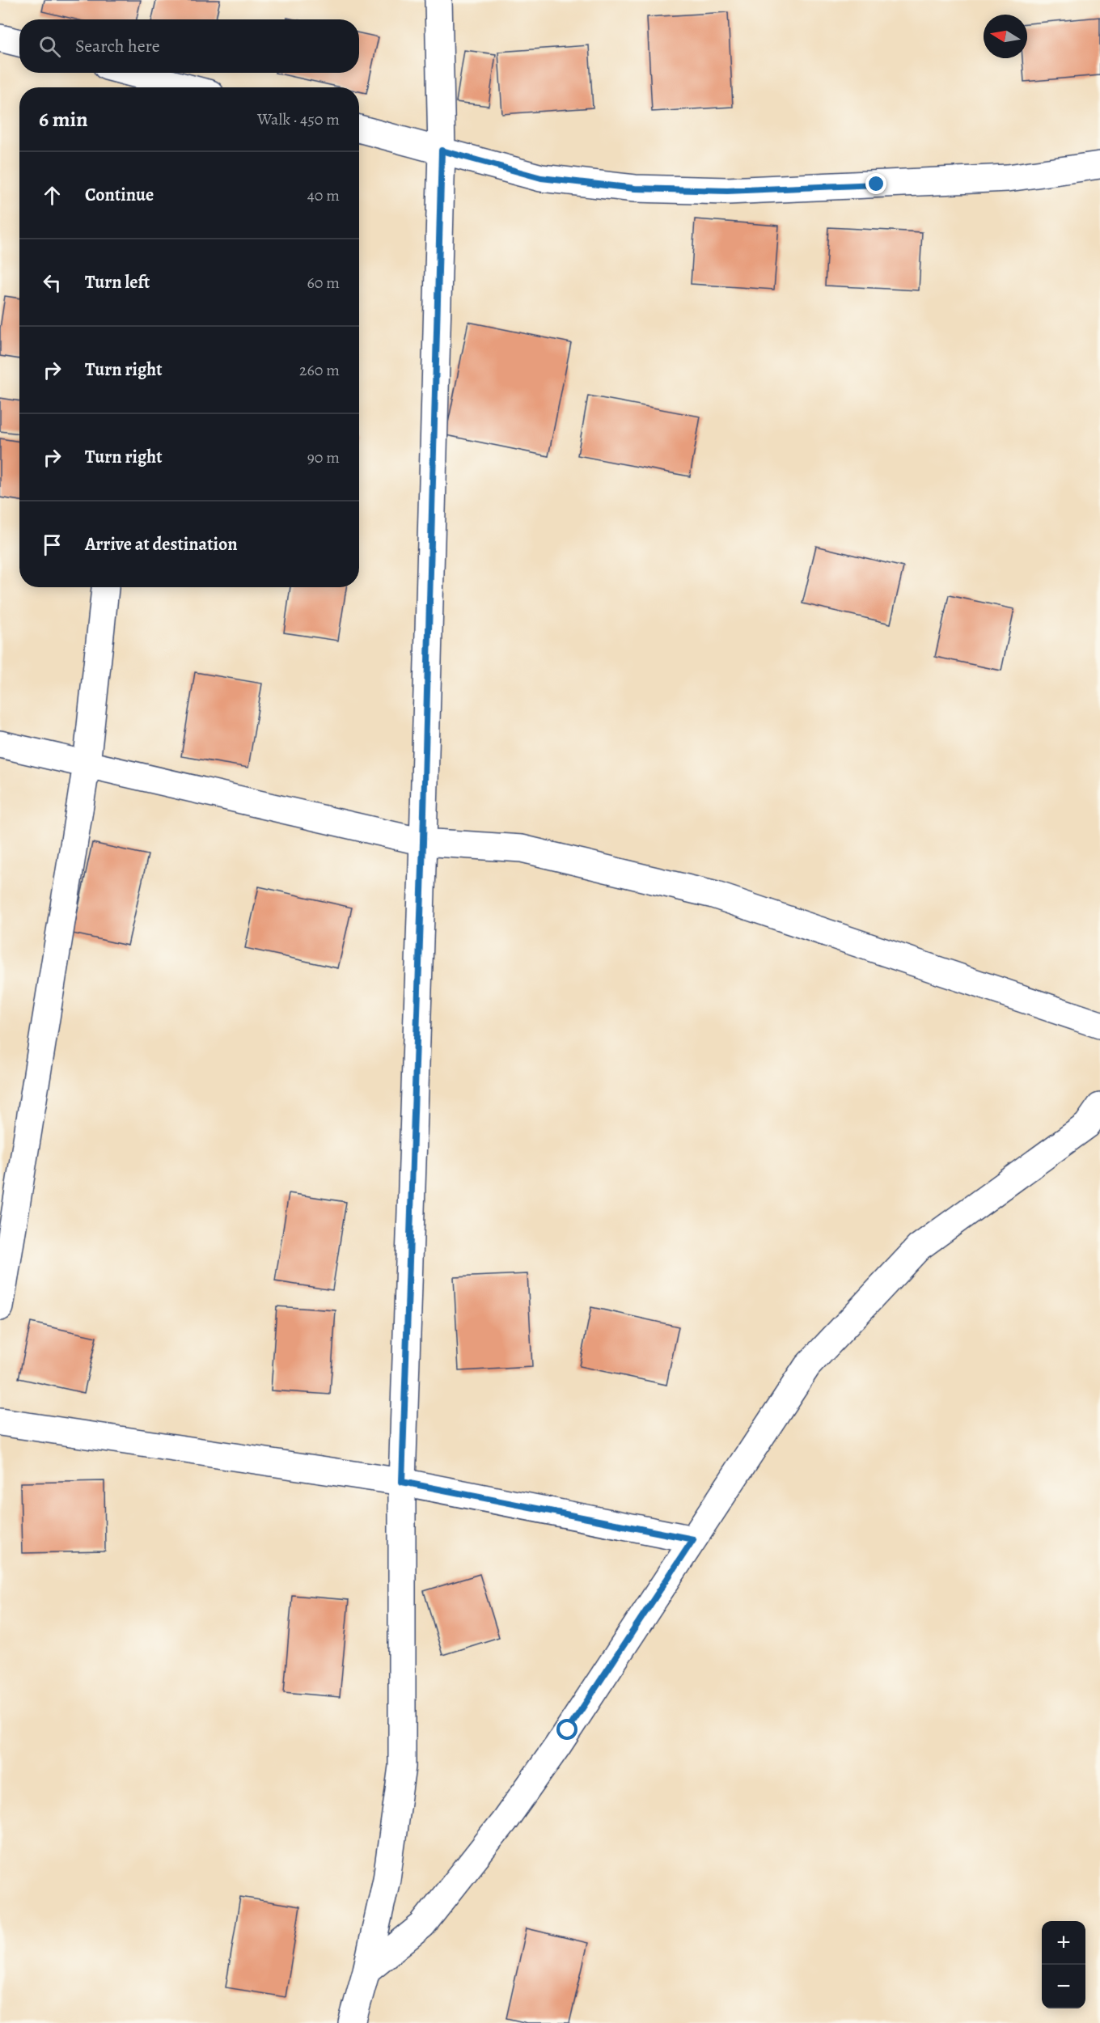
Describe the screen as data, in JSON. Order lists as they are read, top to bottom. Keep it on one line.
{"north":"left","page":{"search":"Search here","heading":["6 min","Walk · 450 m"],"list":[["Continue","40 m"],["Turn left","60 m"],["Turn right","260 m"],["Turn right","90 m"],"Arrive at destination"],"map_buttons":["+","−"]}}
